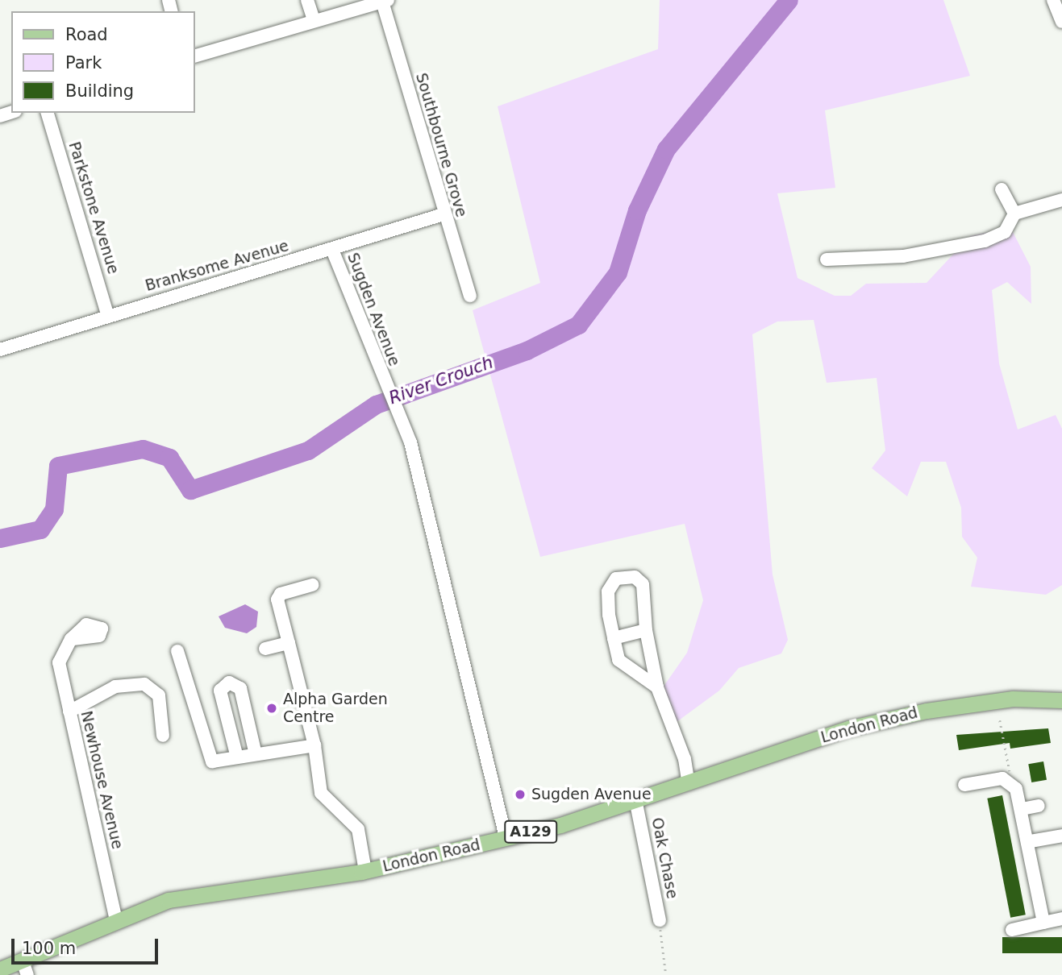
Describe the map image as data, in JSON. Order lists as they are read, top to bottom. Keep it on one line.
{"streets":{"main road":["London Road","A129"],"street":["Southbourne Grove","Parkstone Avenue","Branksome Avenue","Sugden Avenue","Newhouse Avenue","Oak Chase"]},"crossings":[["Southbourne Grove","Branksome Avenue"],["Parkstone Avenue","Branksome Avenue"],["Branksome Avenue","Sugden Avenue"],["Sugden Avenue","London Road"],["London Road","Newhouse Avenue"],["London Road","Oak Chase"]],"water":["River Crouch"],"places":["Alpha Garden Centre","Sugden Avenue"],"legend":["Road","Park","Building"],"scale_bar":"100 m"}
